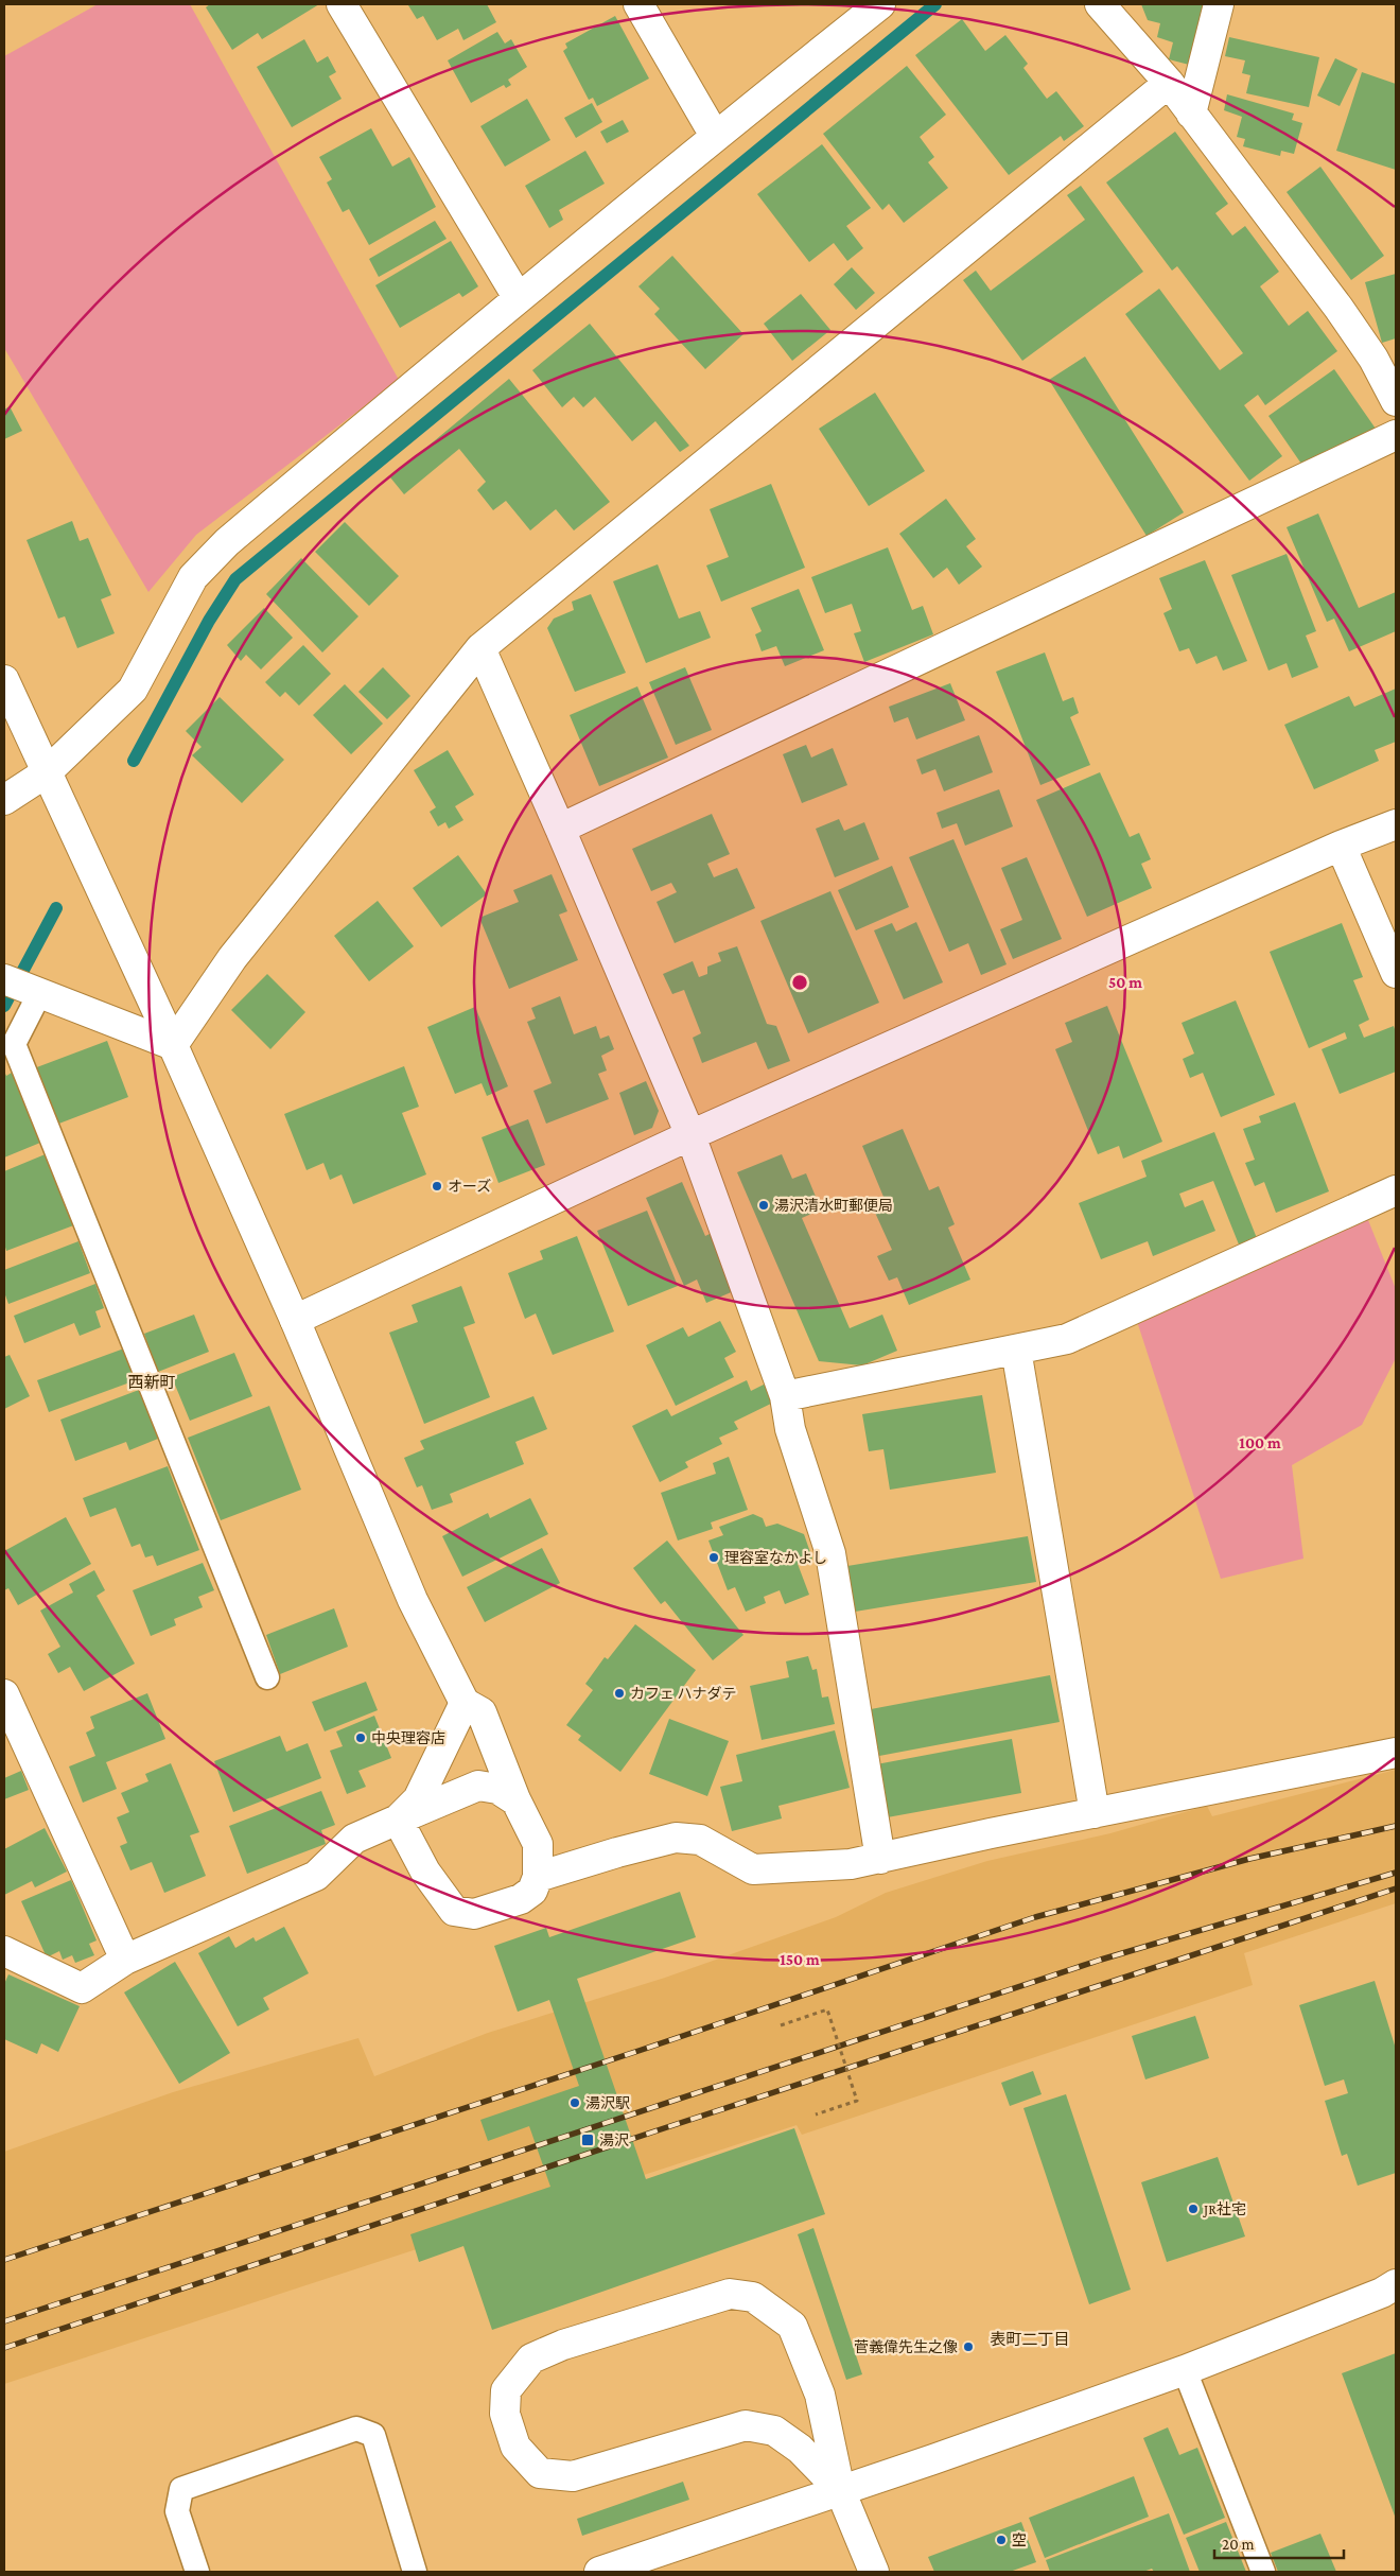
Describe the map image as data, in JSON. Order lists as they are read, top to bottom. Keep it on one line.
{"districts":["西新町","表町二丁目"],"places":{"other":["オーズ","湯沢清水町郵便局","理容室なかよし","カフェ ハナダテ","中央理容店","湯沢駅","JR社宅","菅義偉先生之像","空"],"transit":["湯沢"]},"scale_bar":"20 m","rings":["50 m","100 m","150 m"]}
